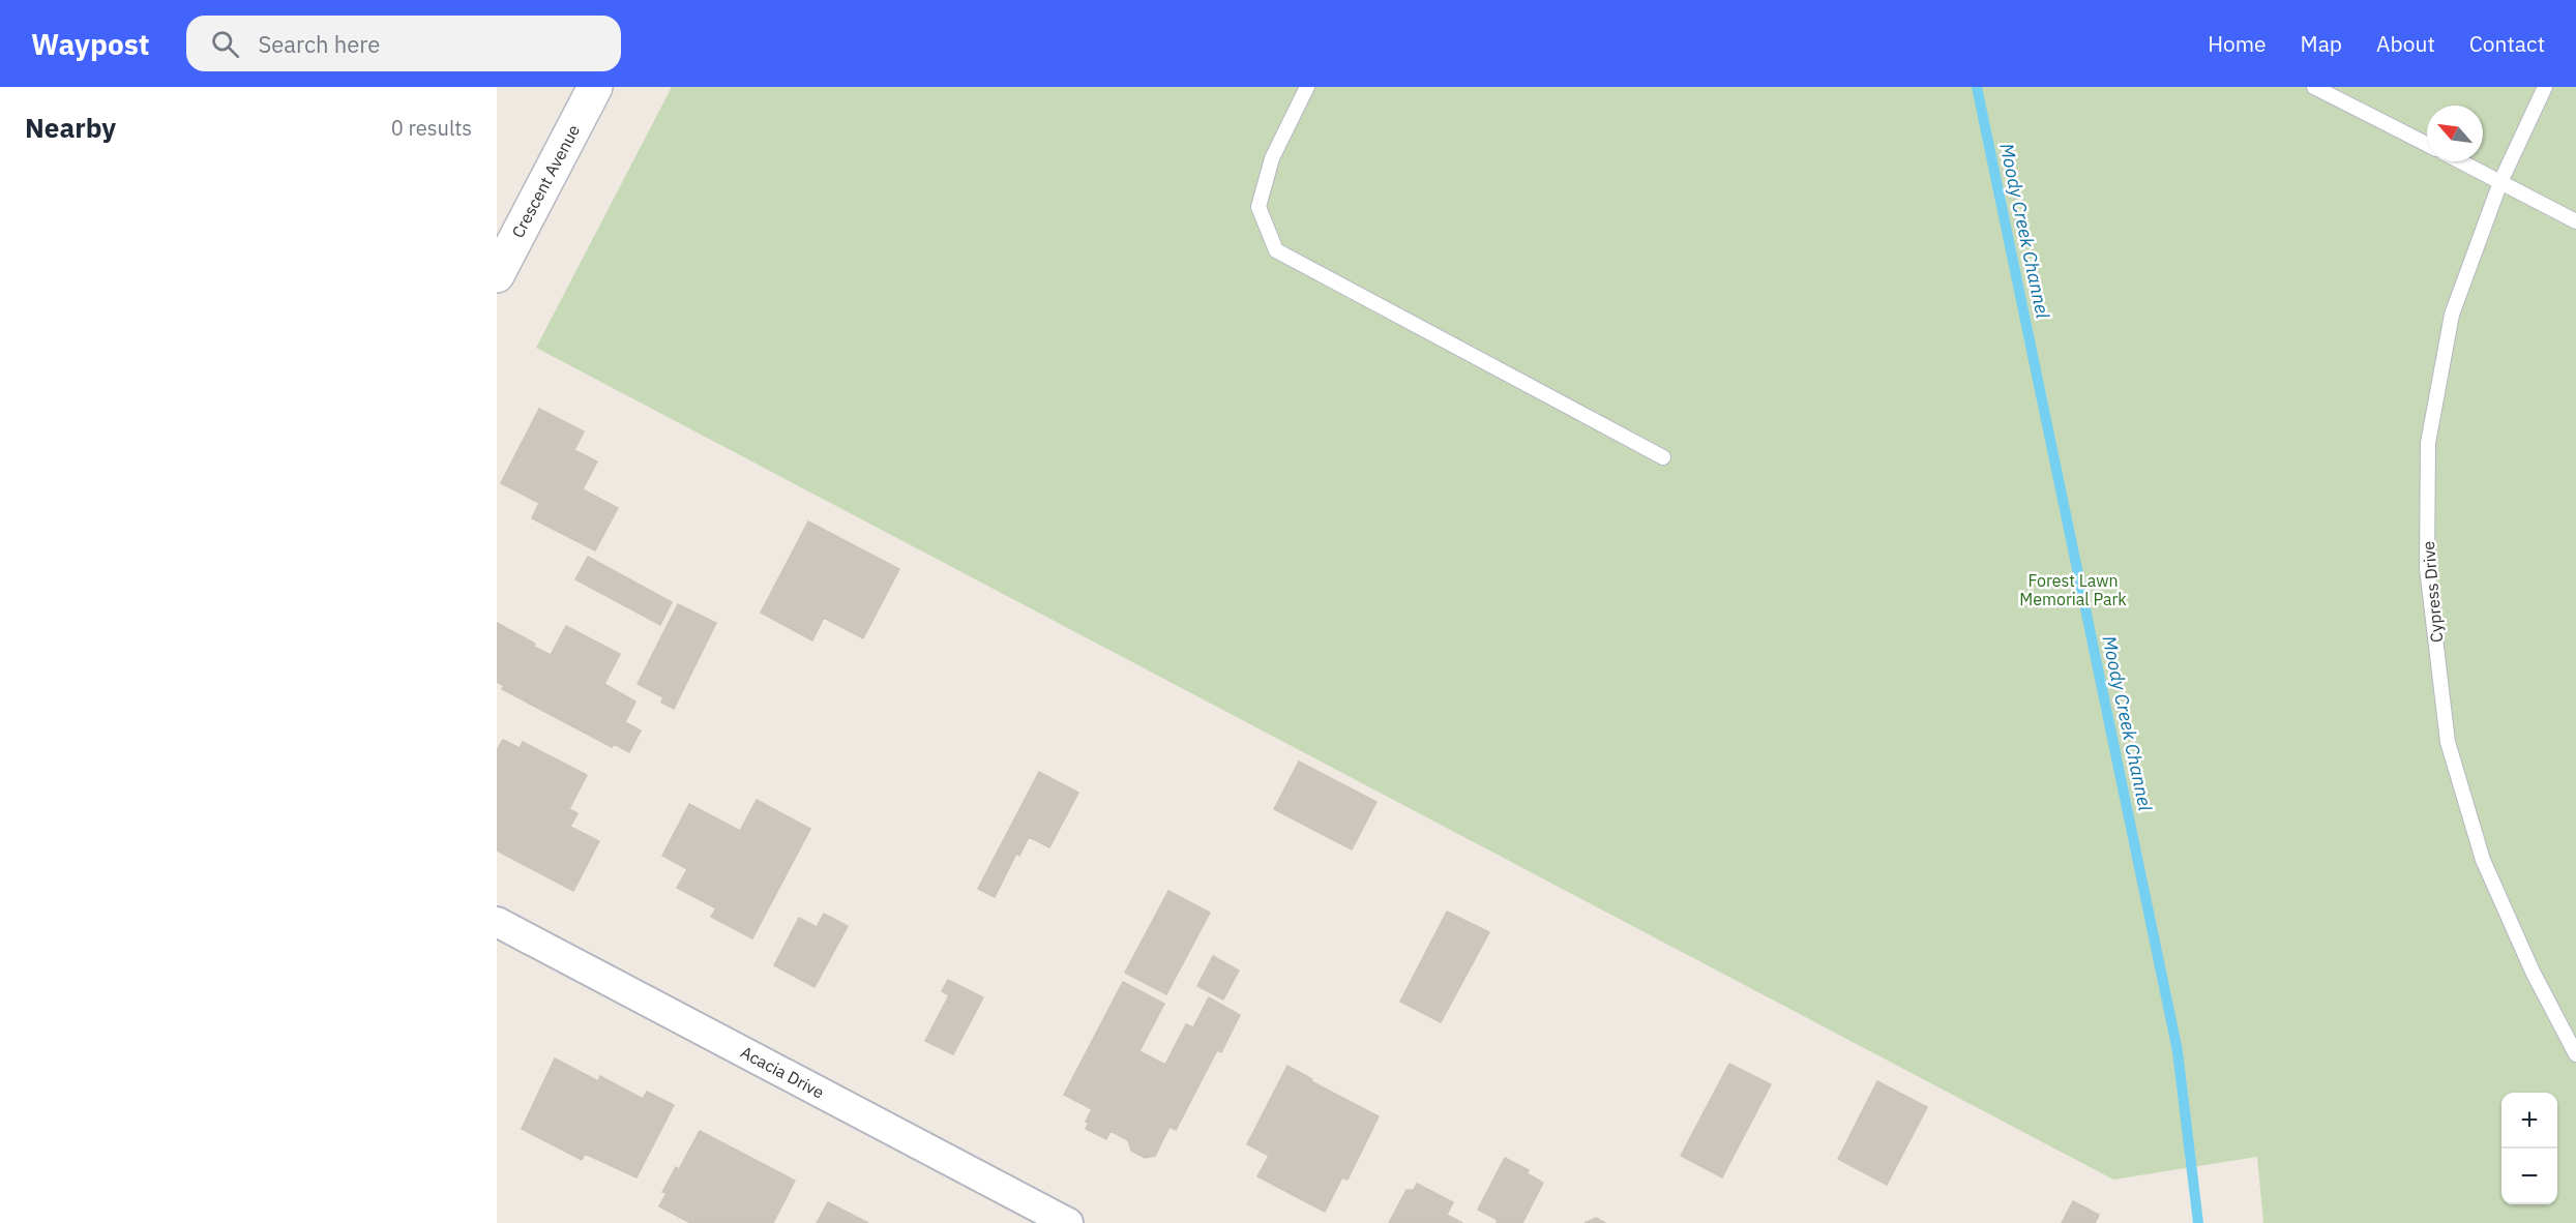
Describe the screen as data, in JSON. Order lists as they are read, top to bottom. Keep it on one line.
{"streets":{"main road":["Crescent Avenue"],"street":["Acacia Drive"],"lane":["Cypress Drive"]},"water":["Moody Creek Channel"],"parks":["Forest Lawn Memorial Park"],"north":"top left","page":{"header":"Waypost","search":"Search here","nav":["Home","Map","About","Contact"],"heading":["Nearby","0 results"],"map_buttons":["+","−"]}}
